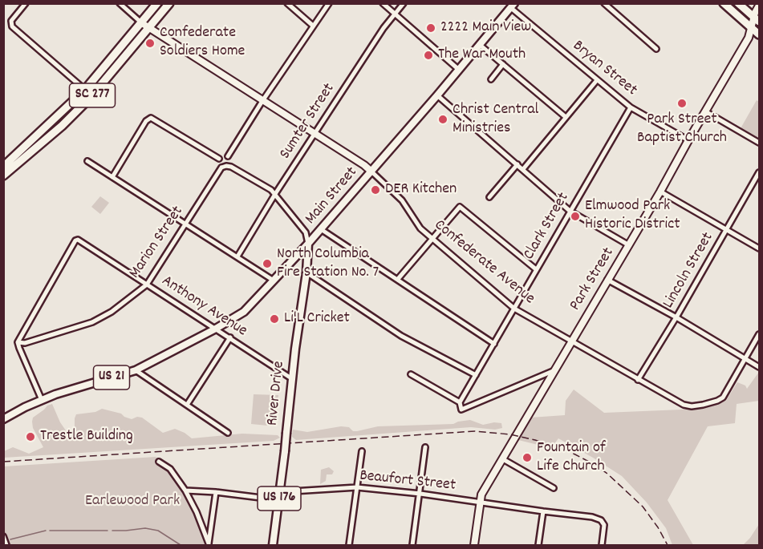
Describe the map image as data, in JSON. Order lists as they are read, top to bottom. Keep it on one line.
{"streets":{"highway":["SC 277"],"main road":["Main Street","US 21","River Drive","US 176"],"street":["Bryan Street","Sumter Street","Clark Street","Marion Street","Confederate Avenue","Lincoln Street","Park Street","Anthony Avenue","Beaufort Street"]},"crossings":[["Bryan Street","Main Street"],["Bryan Street","Clark Street"],["Bryan Street","Park Street"],["SC 277","Confederate Avenue"],["Sumter Street","Confederate Avenue"],["Main Street","Confederate Avenue"],["Main Street","Anthony Avenue"],["Main Street","River Drive"],["Clark Street","Confederate Avenue"],["Marion Street","Anthony Avenue"],["Confederate Avenue","Lincoln Street"],["Confederate Avenue","Park Street"],["Park Street","Beaufort Street"],["Anthony Avenue","River Drive"],["River Drive","Beaufort Street"]],"parks":["Earlewood Park"],"places":["2222 Main View","Confederate Soldiers Home","The War Mouth","Park Street Baptist Church","Christ Central Ministries","DER Kitchen","Elmwood Park Historic District","North Columbia Fire Station No. 7","Li'L Cricket","Trestle Building","Fountain of Life Church"]}
